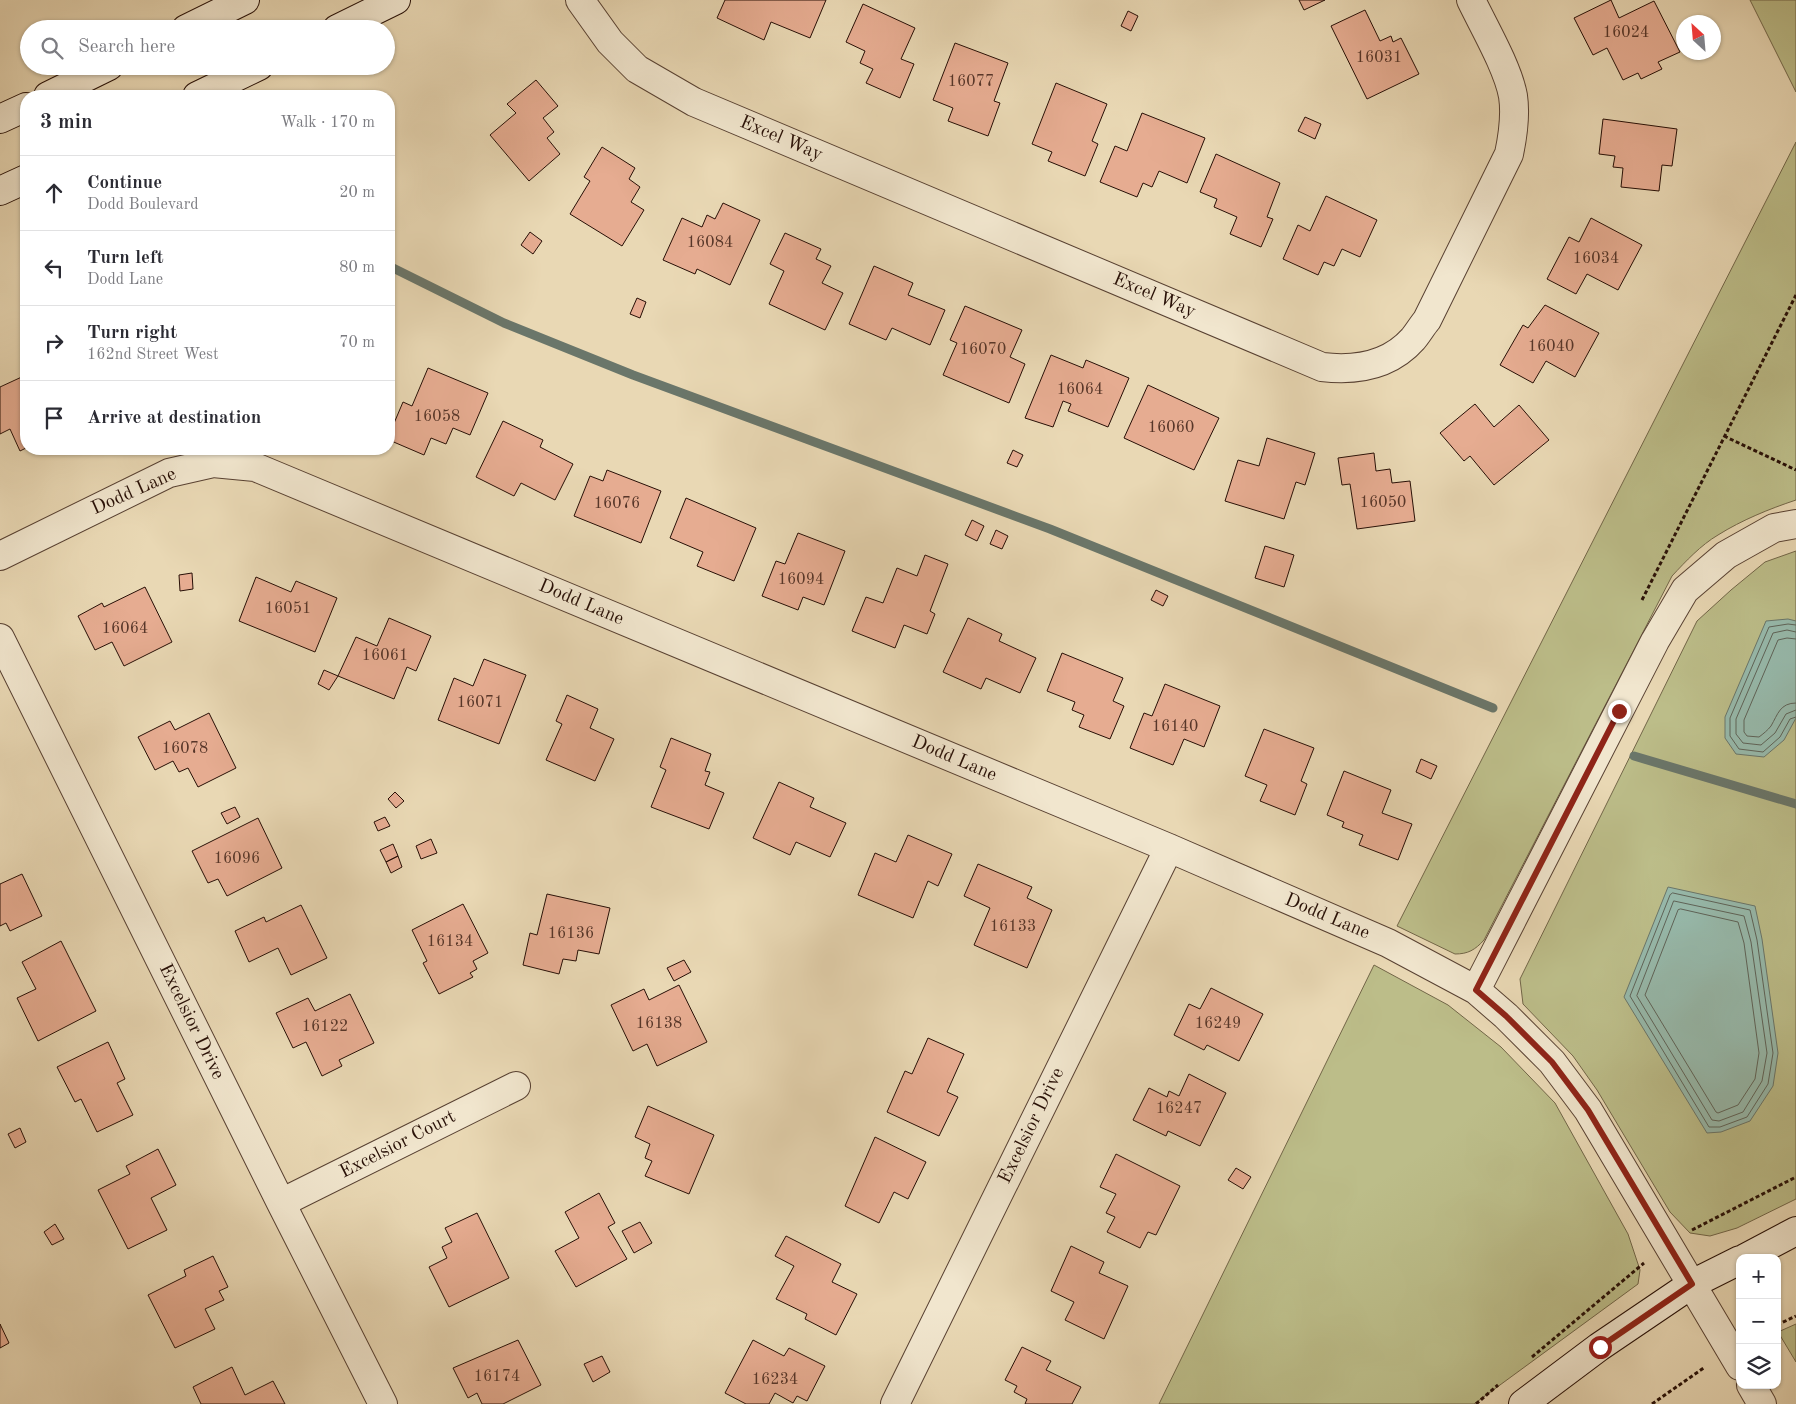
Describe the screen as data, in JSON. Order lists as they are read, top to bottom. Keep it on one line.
{"streets":{"street":["Excel Way","Dodd Lane","Excelsior Drive","Excelsior Court"]},"crossings":[["Dodd Lane","Excelsior Drive"],["Excelsior Drive","Excelsior Court"]],"house_numbers":["16024","16031","16077","16084","16034","16040","16070","16064","16058","16060","16050","16076","16094","16051","16064","16061","16071","16140","16078","16096","16133","16136","16134","16138","16249","16122","16247","16174","16234"],"north":"top left","page":{"search":"Search here","heading":["3 min","Walk · 170 m"],"list":[["Continue","Dodd Boulevard","20 m"],["Turn left","Dodd Lane","80 m"],["Turn right","162nd Street West","70 m"],"Arrive at destination"],"map_buttons":["+","−"]}}
